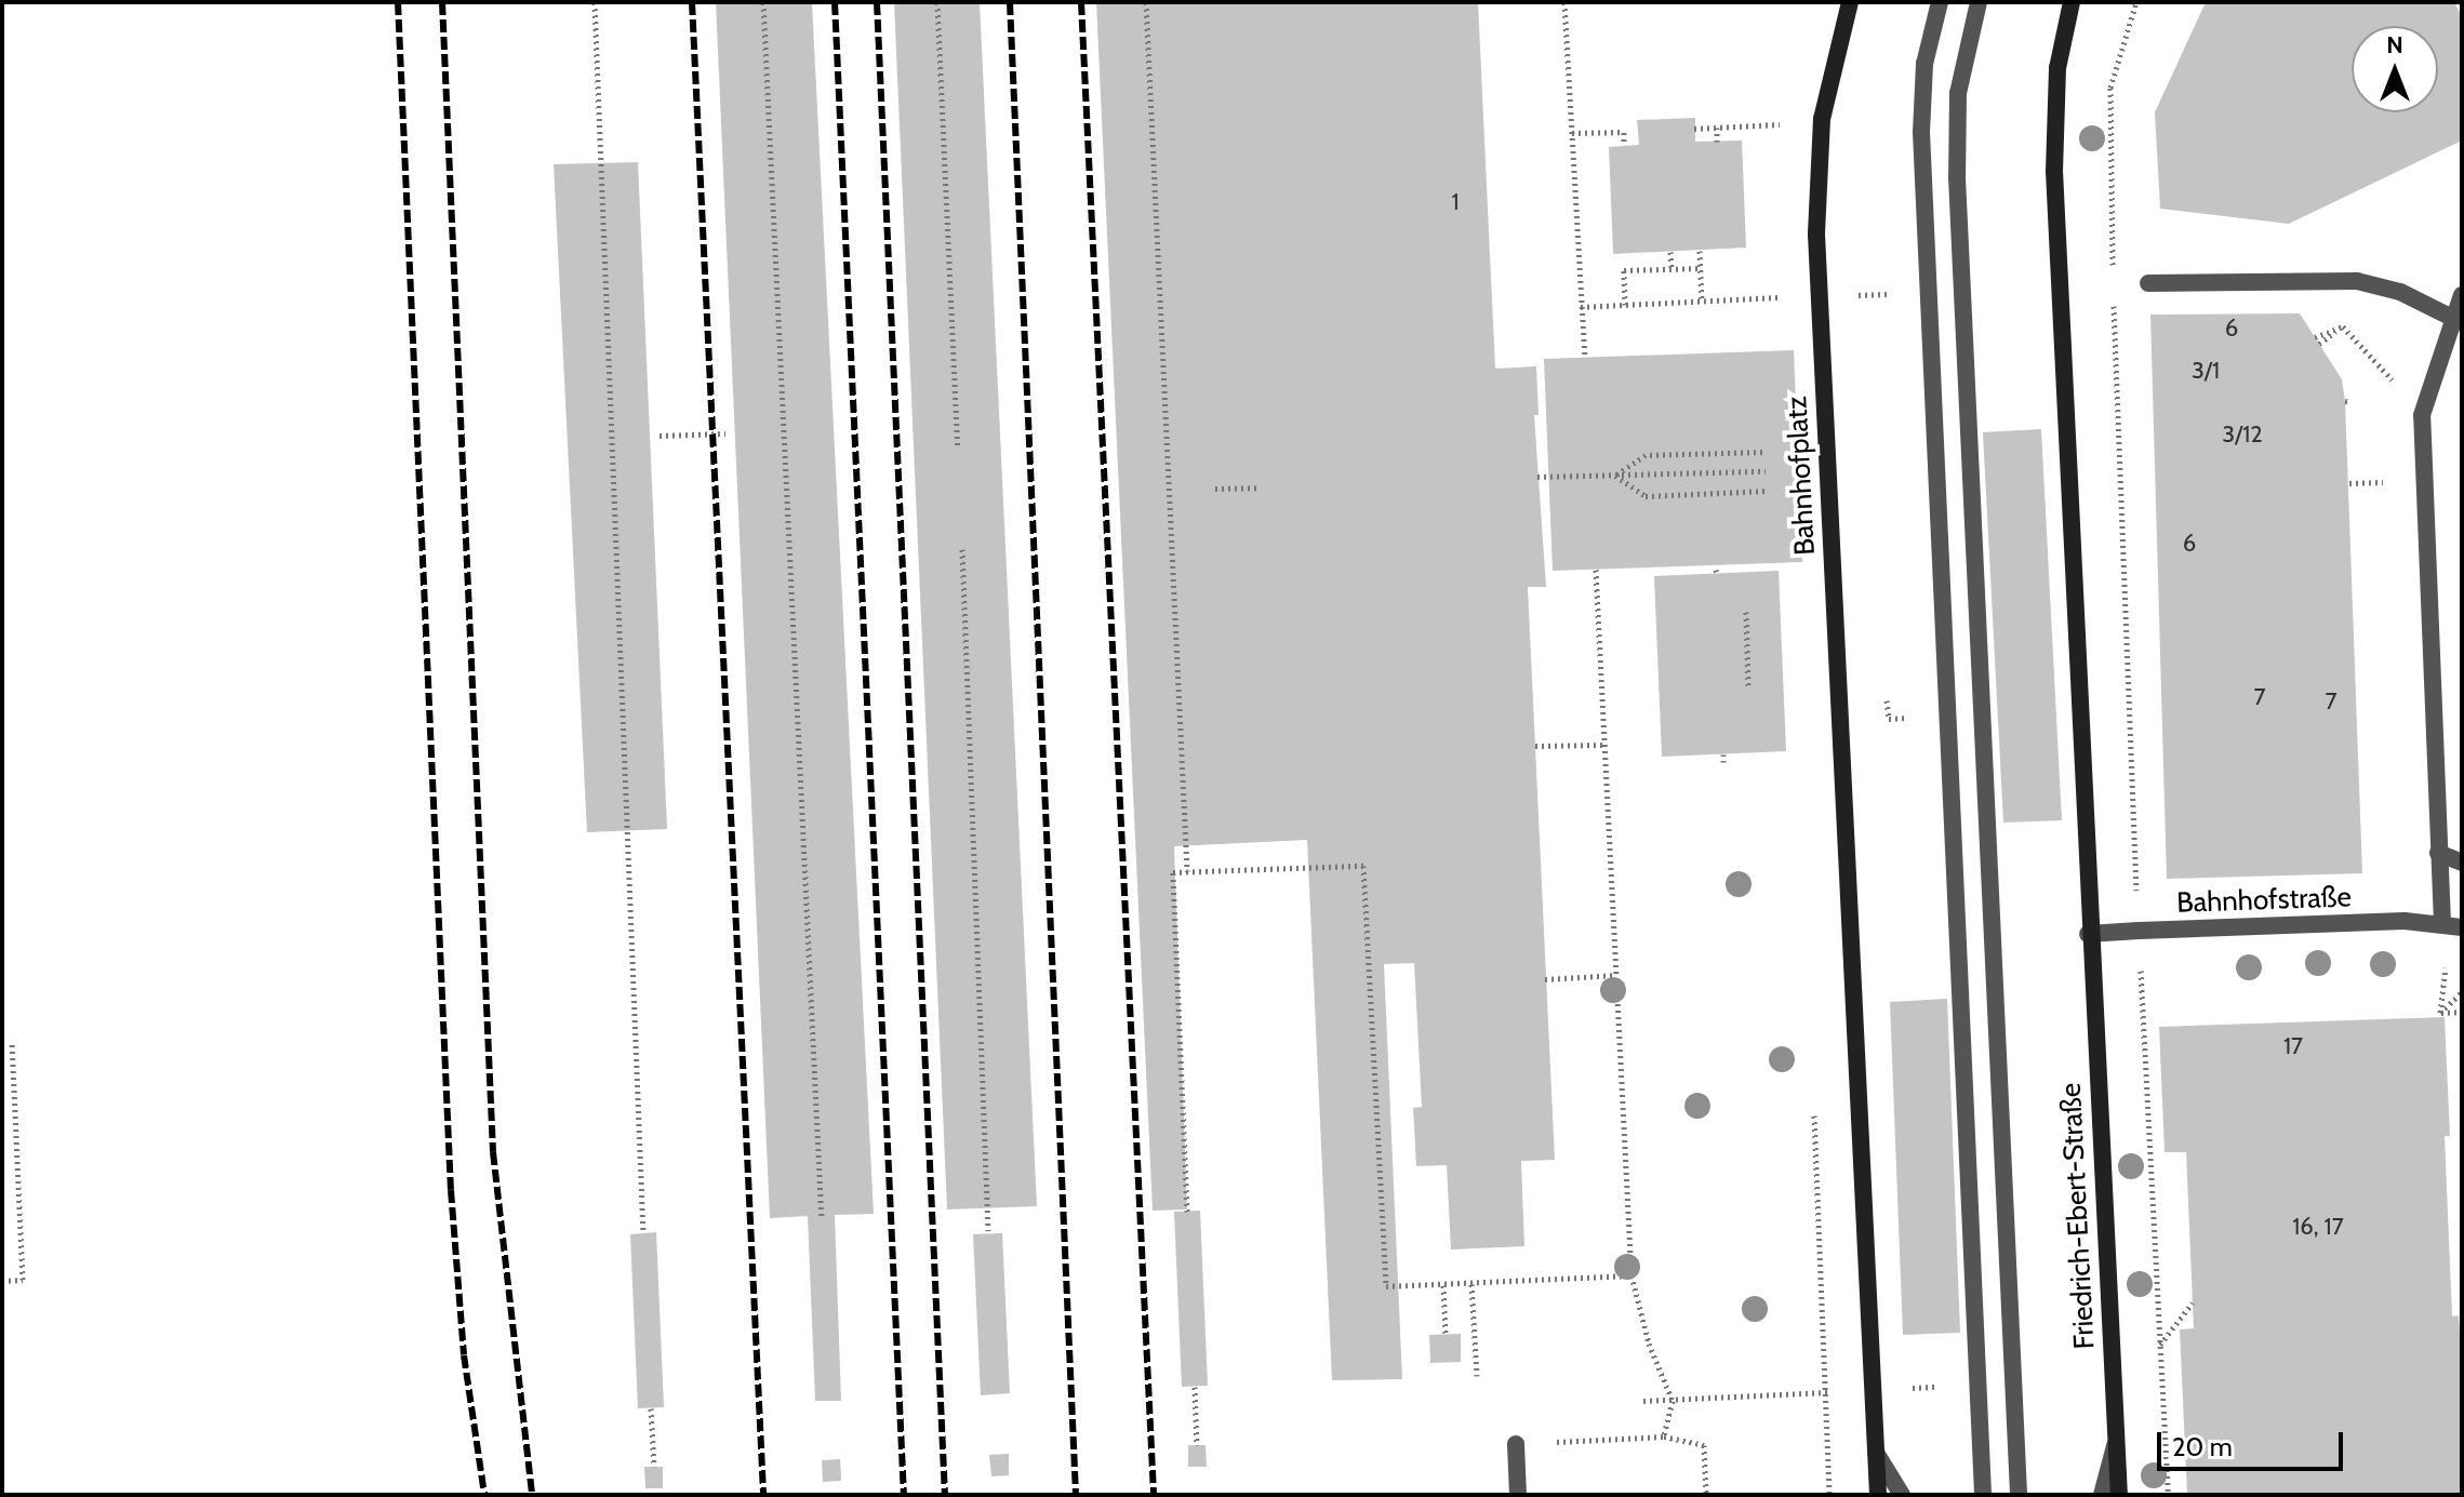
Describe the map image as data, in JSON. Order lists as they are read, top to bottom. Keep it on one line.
{"streets":{"main road":["Bahnhofplatz","Friedrich-Ebert-Straße"],"street":["Bahnhofstraße"]},"crossings":[["Bahnhofstraße","Friedrich-Ebert-Straße"]],"house_numbers":["1","6","3/1","3/12","6","7","7","17","16, 17"],"scale_bar":"20 m","north":"top"}
